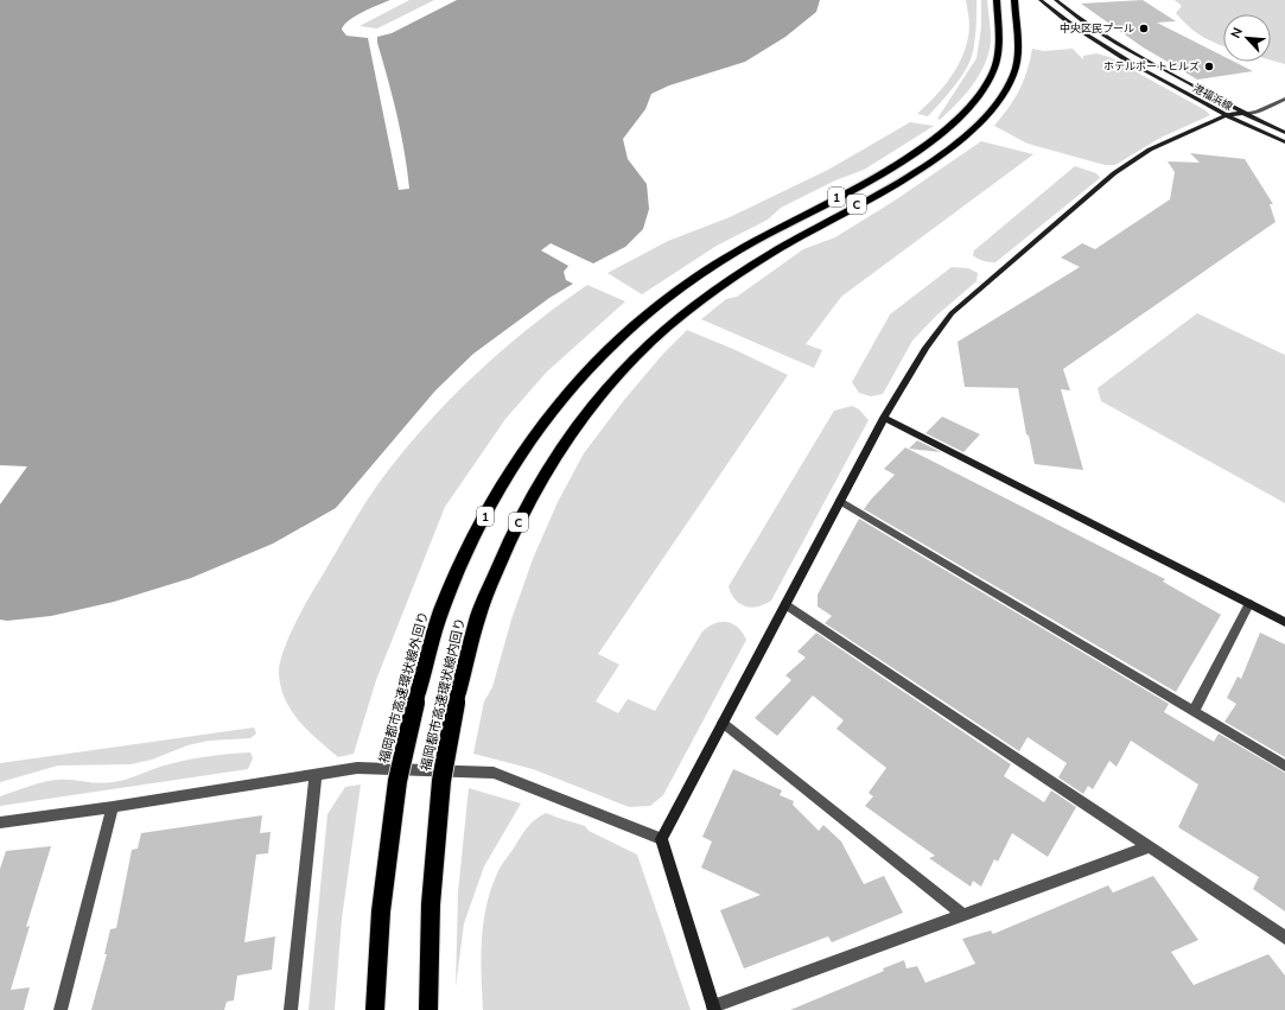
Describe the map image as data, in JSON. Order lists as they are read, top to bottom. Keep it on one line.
{"streets":{"highway":["1","C","福岡都市高速環状線外回り","福岡都市高速環状線内回り"],"street":["港福浜線"]},"places":["中央区民プール","ホテルポートヒルズ"],"north":"top left"}
